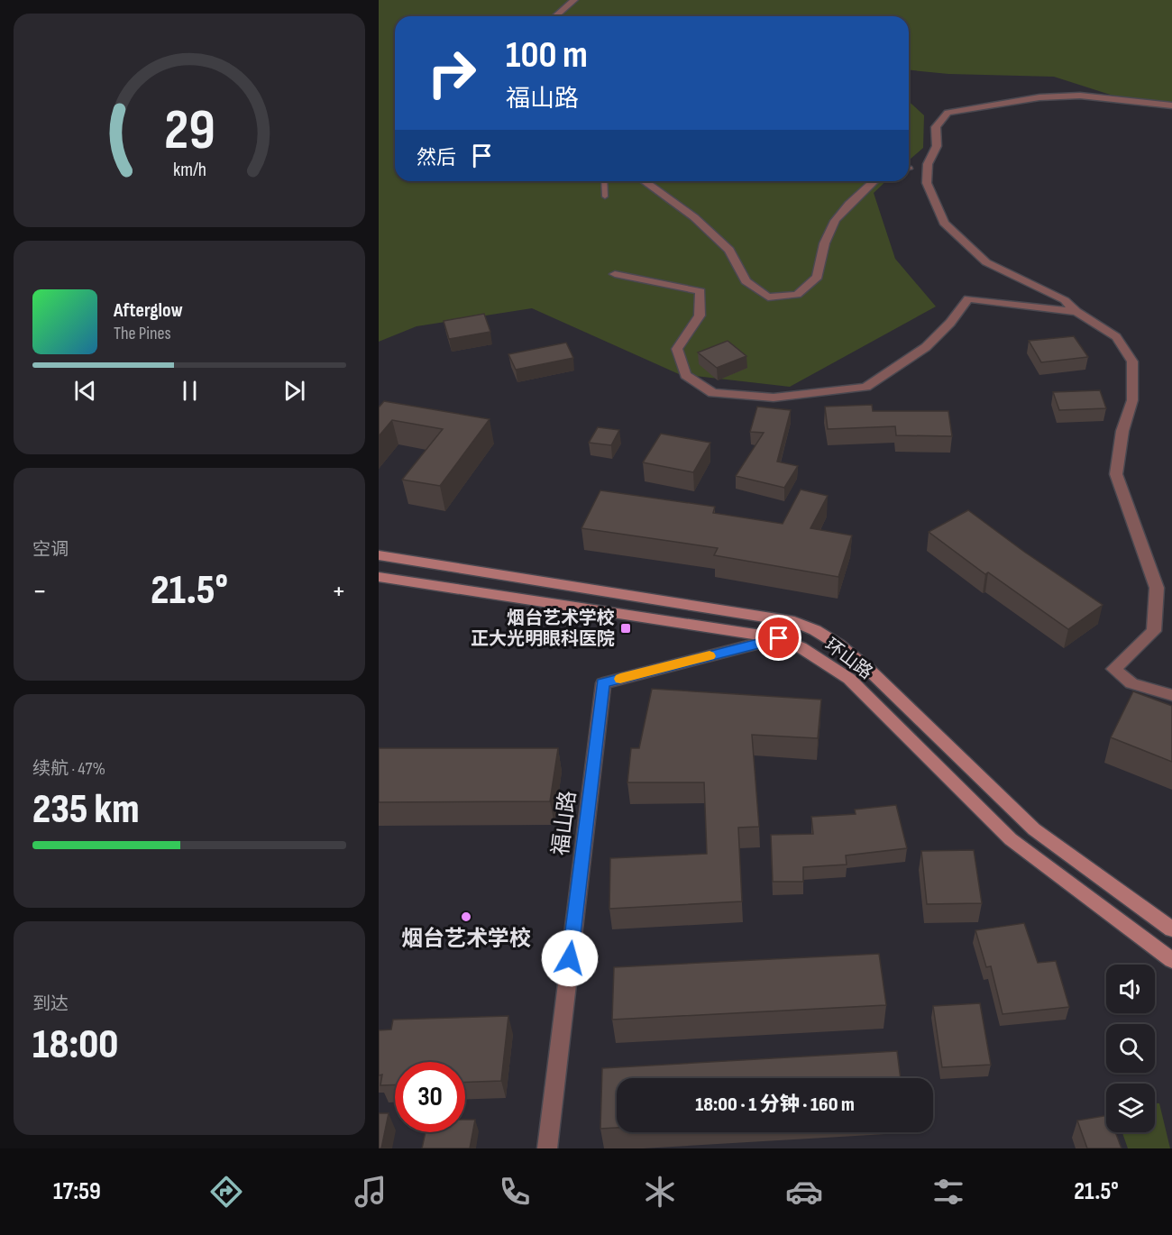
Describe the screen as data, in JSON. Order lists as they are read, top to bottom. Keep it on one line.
{"streets":{"main road":["环山路"],"street":["福山路"]},"crossings":[["环山路","福山路"]],"places":{"transit":["烟台艺术学校 正大光明眼科医院"],"other":["烟台艺术学校"]},"page":{"turn":["100 m","福山路"],"then":"然后","song":["Afterglow","The Pines"],"tile":["空调",["续航 · 47%","235 km"],["到达","18:00"]],"heat":["−","21.5°","+"],"limit":"30","trip":"18:00 · 1 分钟 · 160 m","tabs":["17:59","21.5°"],"gauge":["29","km/h"]}}
